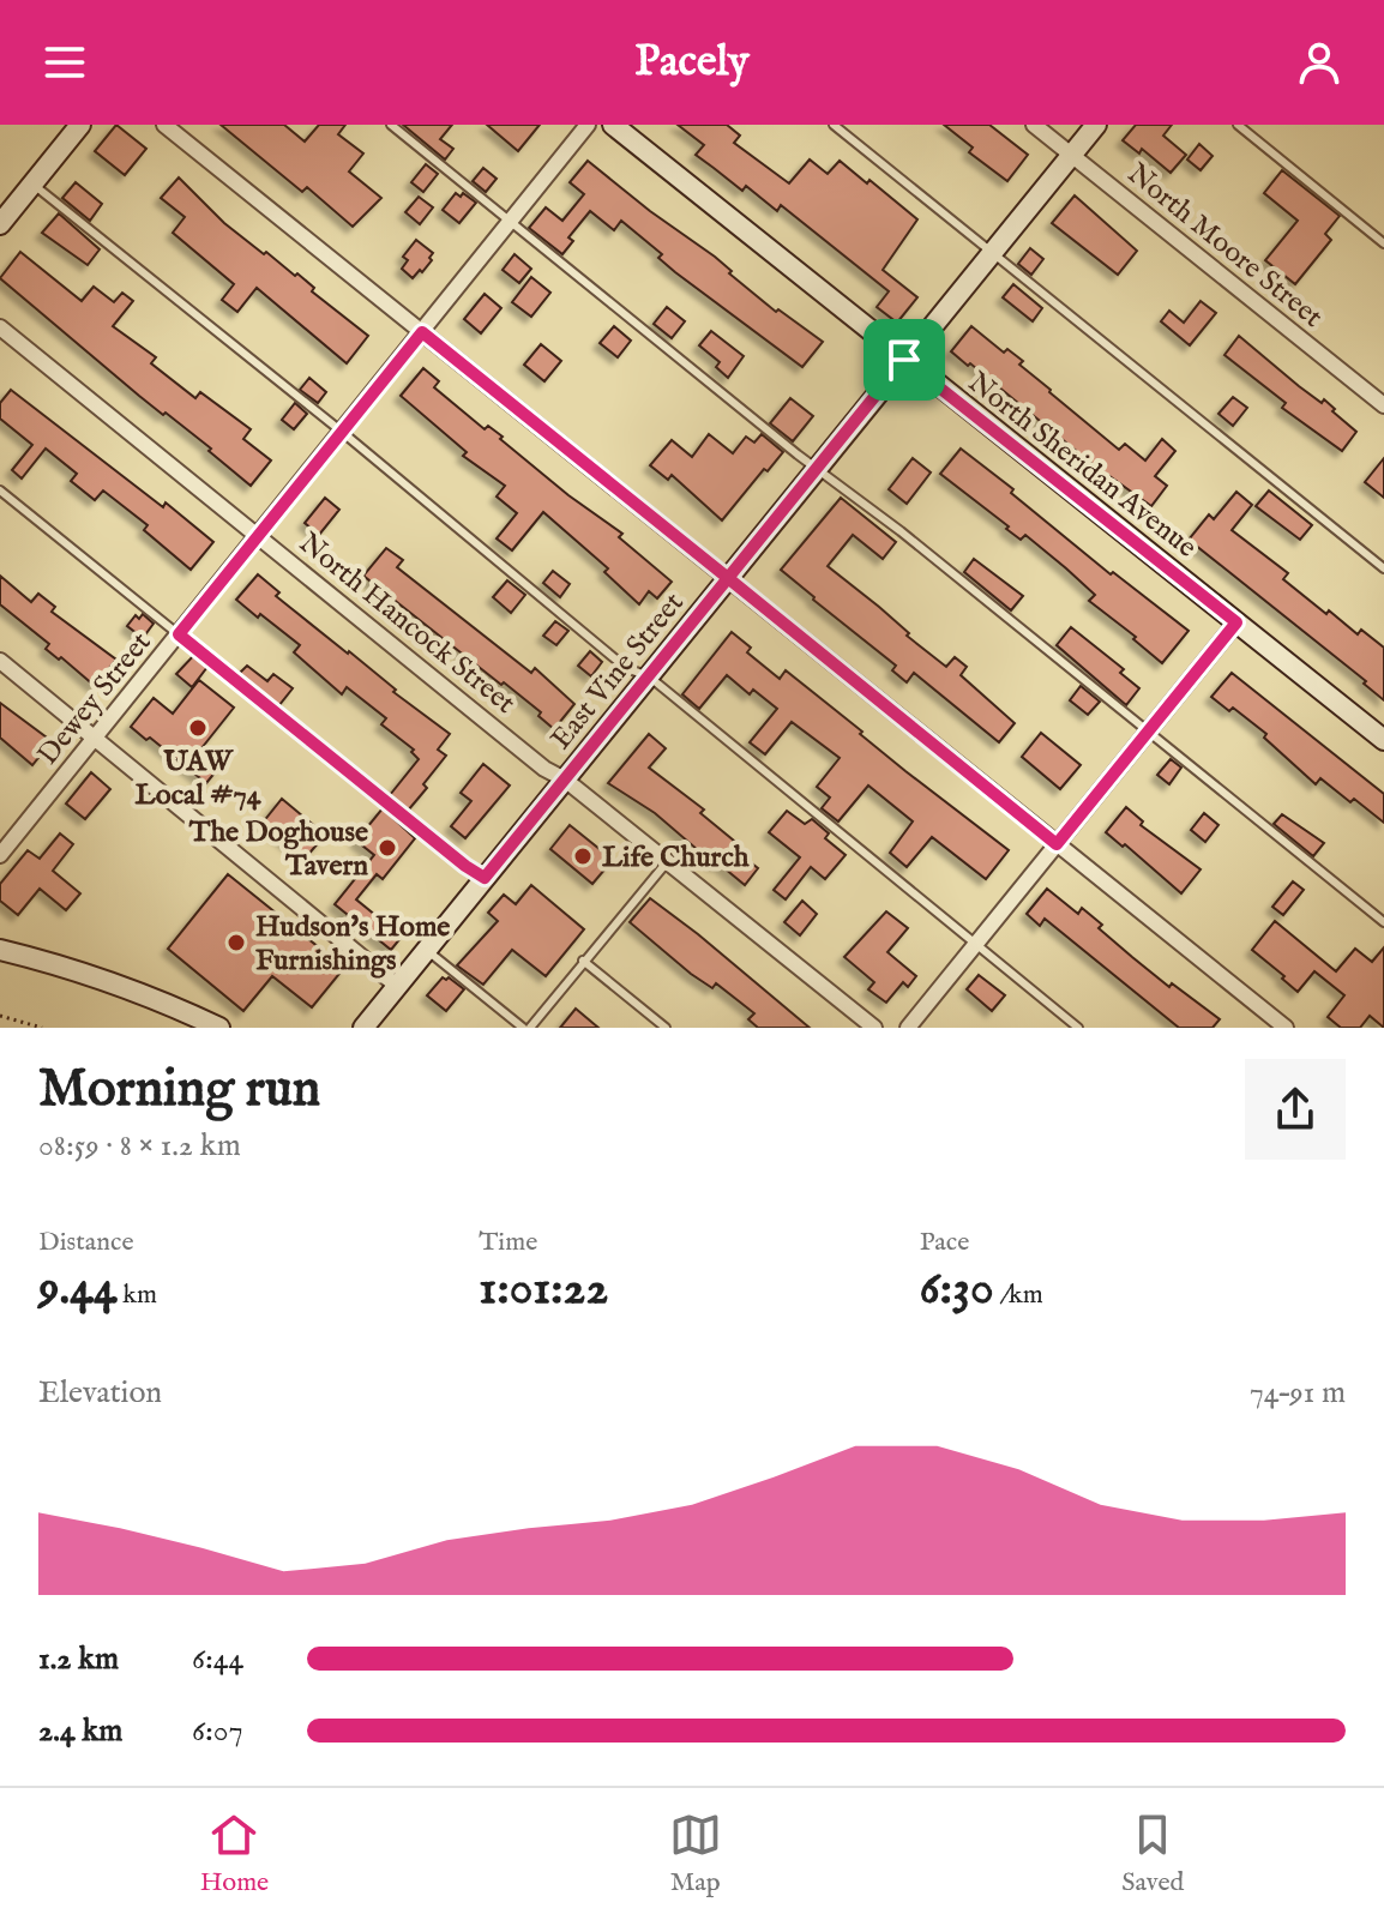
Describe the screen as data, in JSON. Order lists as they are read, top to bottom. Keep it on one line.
{"streets":{"street":["North Moore Street","North Sheridan Avenue","North Hancock Street","East Vine Street","Dewey Street"]},"crossings":[["North Moore Street","East Vine Street"],["North Sheridan Avenue","East Vine Street"],["North Hancock Street","East Vine Street"],["North Hancock Street","Dewey Street"]],"places":["UAW Local #74","The Doghouse Tavern","Life Church","Hudson's Home Furnishings"],"page":{"header":"Pacely","heading":["Morning run","08:59 · 8 × 1.2 km"],"stats":[["Distance","9.44 km"],["Time","1:01:22"],["Pace","6:30 /km"]],"chart":["Elevation","74–91 m"],"list":[{"name":"1.2 km","note":"6:44"},{"name":"2.4 km","note":"6:07"}],"tabs":["Home","Map","Saved"]}}
